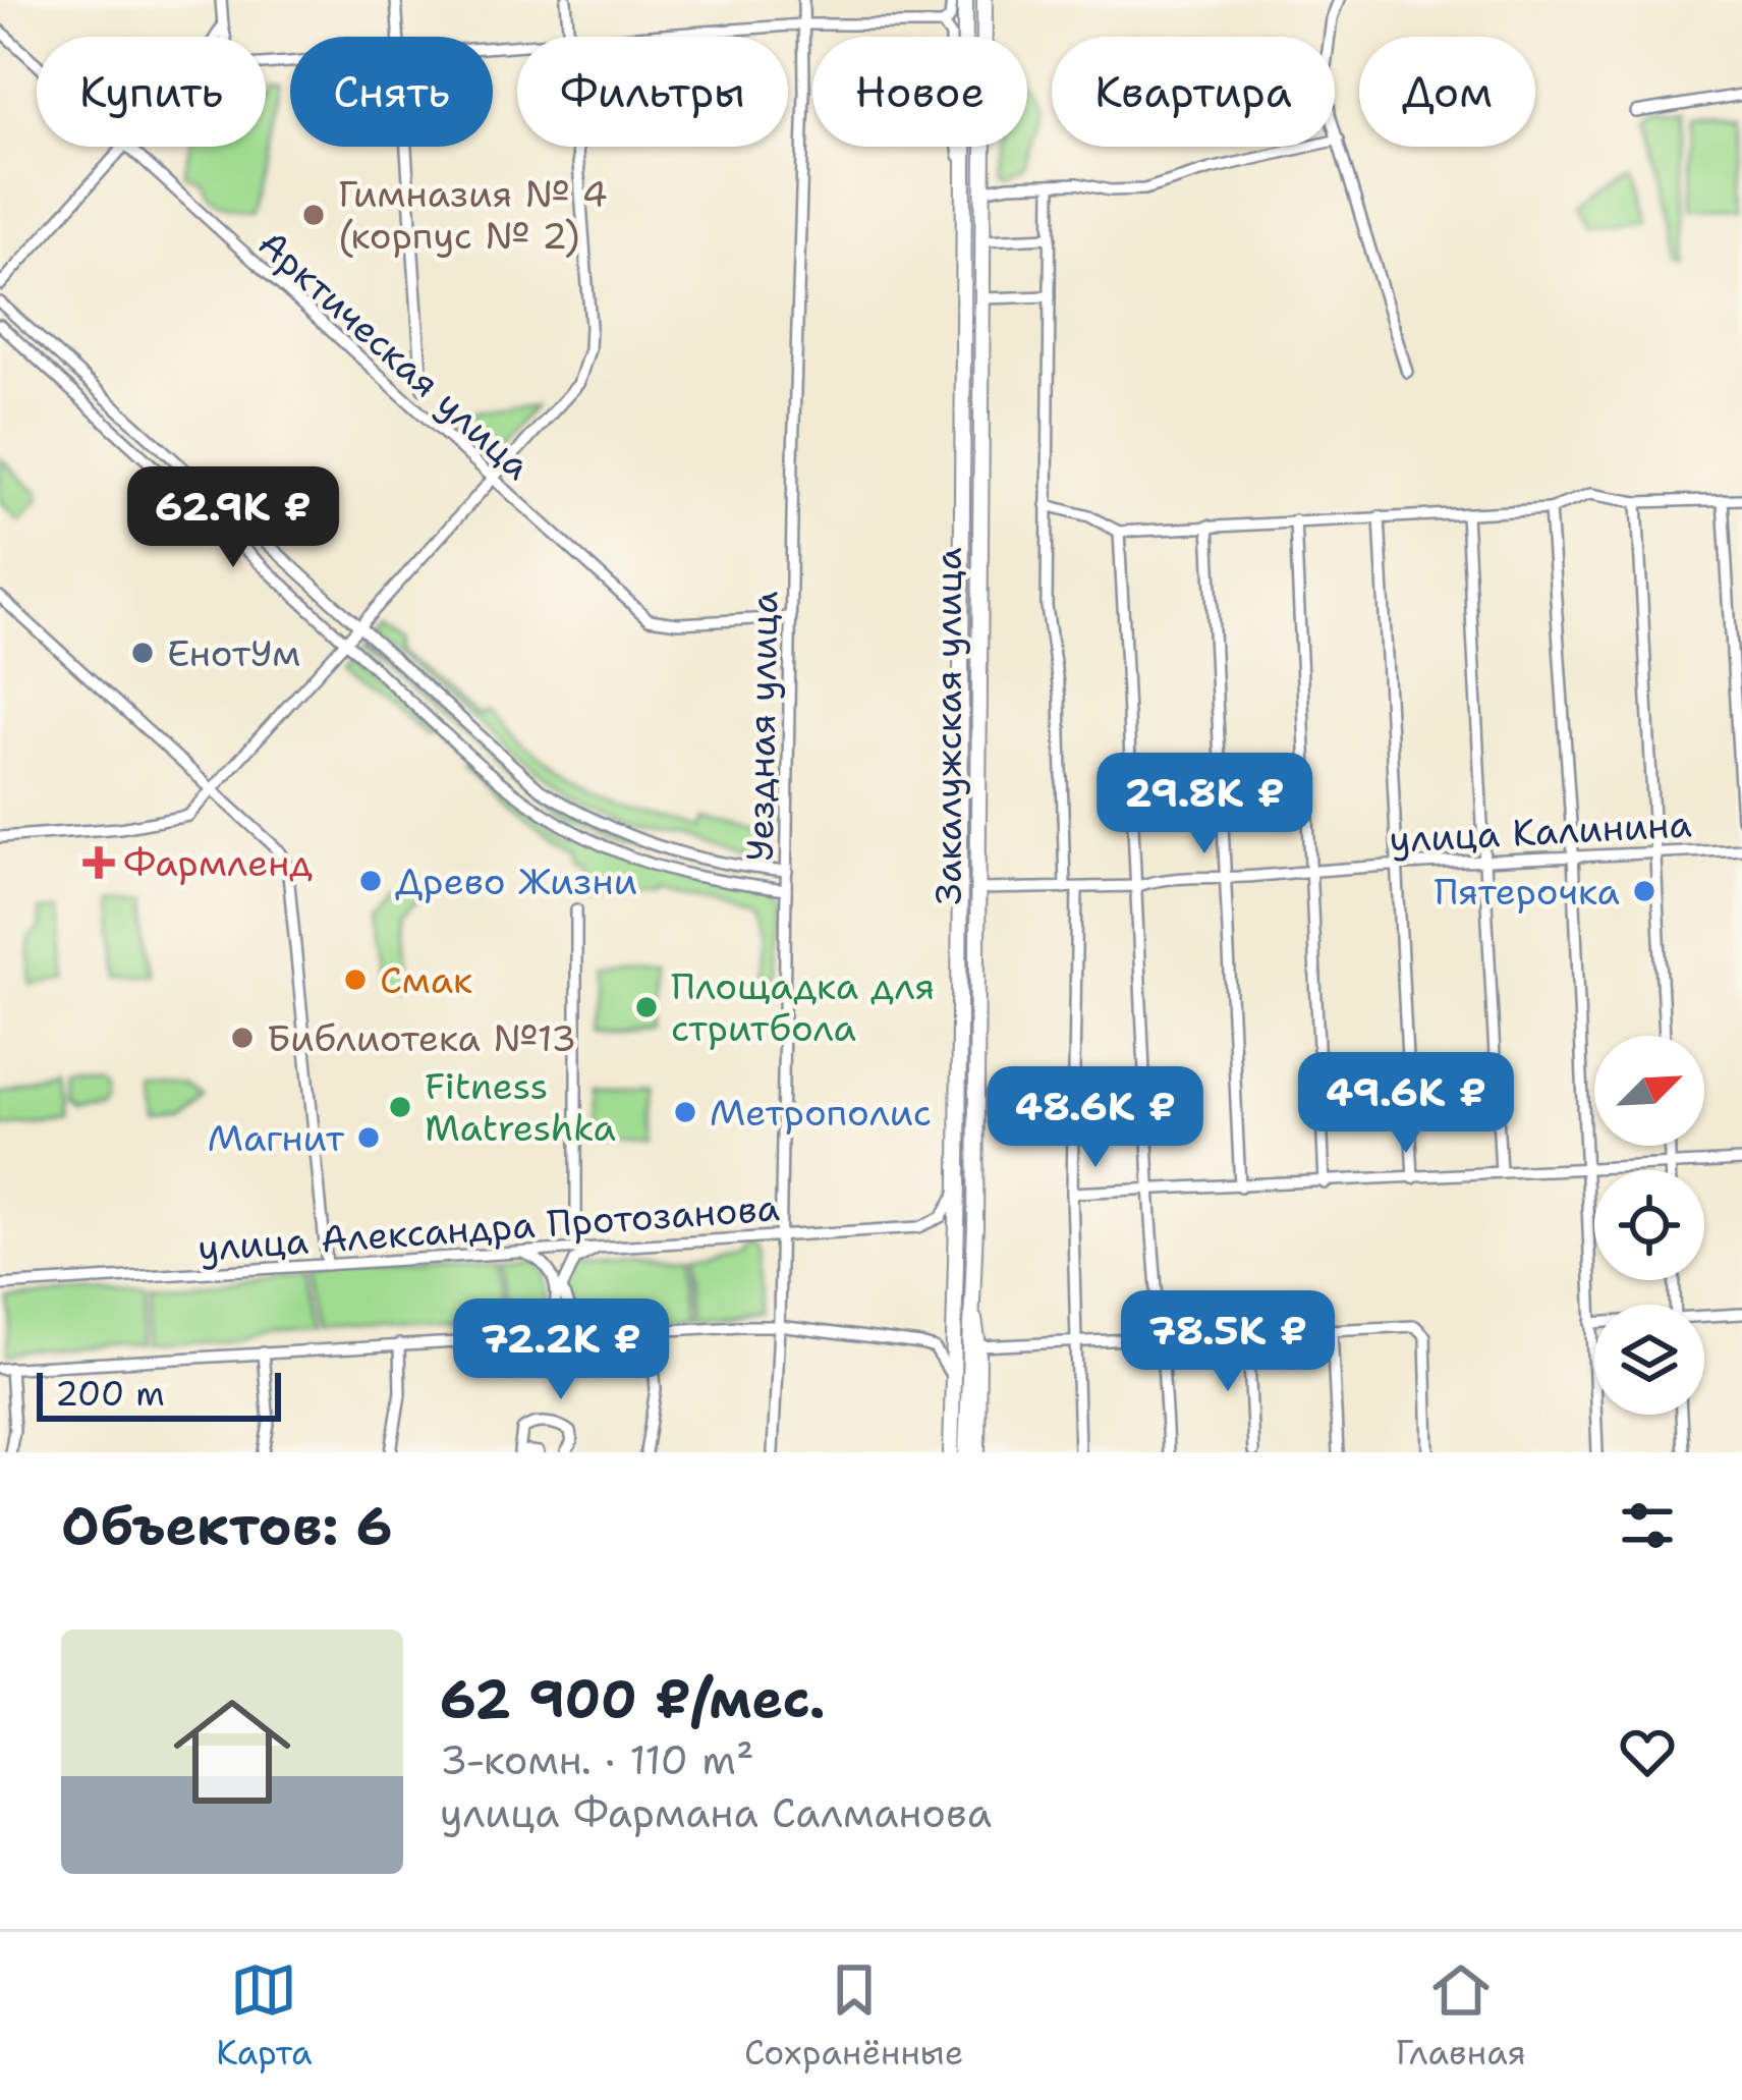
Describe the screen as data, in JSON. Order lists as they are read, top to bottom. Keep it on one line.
{"streets":{"highway":["Закалужская улица"],"street":["Арктическая улица","Уездная улица","улица Калинина","улица Александра Протозанова"]},"crossings":[["Арктическая улица","Уездная улица"],["Уездная улица","улица Александра Протозанова"],["Закалужская улица","улица Калинина"]],"places":{"other":["Гимназия № 4 (корпус № 2)","ЕнотУм","Древо Жизни","Пятерочка","Смак","Площадка для стритбола","Библиотека №13","Fitness Matreshka","Метрополис","Магнит"],"health":["Фармленд"]},"scale_bar":"200 m","north":"top right","page":{"chip":["Купить","Снять","Фильтры","Новое","Квартира","Дом"],"price":["62.9K ₽","29.8K ₽","49.6K ₽","48.6K ₽","78.5K ₽","72.2K ₽"],"scale":"200 m","heading":"Объектов: 6","list":[{"name":"62 900 ₽/мес.","note":"3-комн. · 110 m² · улица Фармана Салманова"}],"tabs":["Карта","Сохранённые","Главная"]}}
